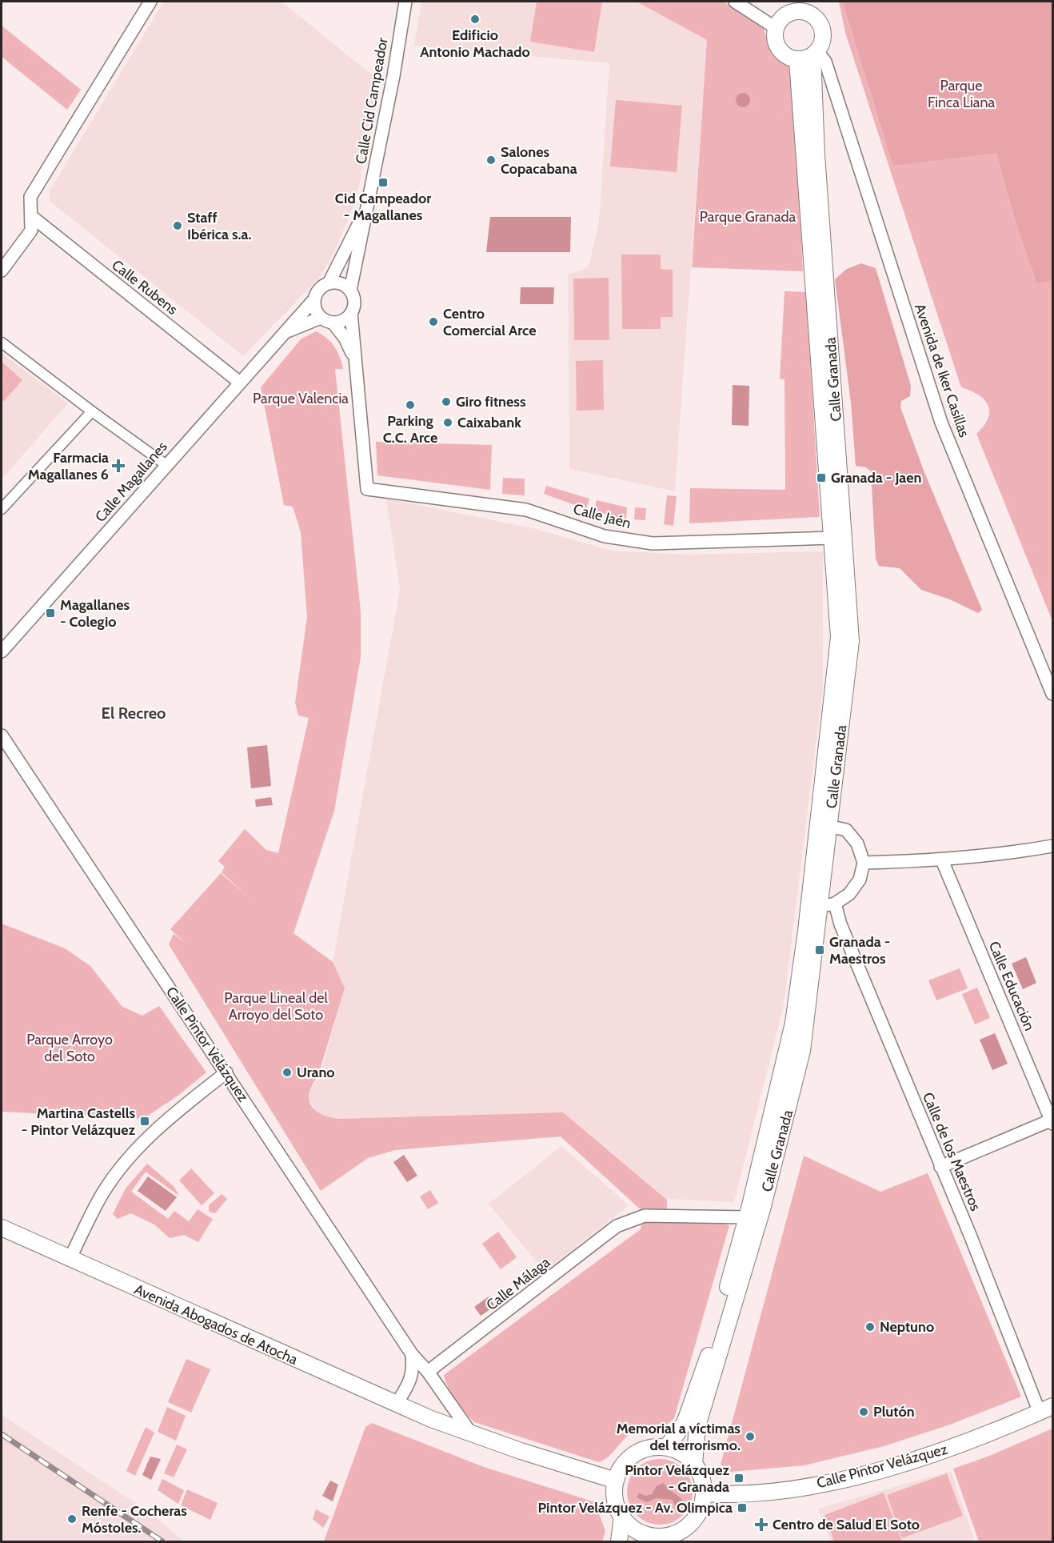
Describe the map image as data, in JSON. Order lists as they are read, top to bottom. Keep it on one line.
{"streets":{"street":["Calle Cid Campeador","Calle Rubens","Avenida de Iker Casillas","Calle Granada","Calle Magallanes","Calle Jaén","Calle Educación","Calle Pintor Velázquez","Calle de los Maestros","Calle Málaga","Avenida Abogados de Atocha"]},"crossings":[["Calle Cid Campeador","Calle Magallanes"],["Calle Rubens","Calle Magallanes"],["Avenida de Iker Casillas","Calle Granada"],["Calle Granada","Calle Jaén"],["Calle Granada","Calle Pintor Velázquez"],["Calle Granada","Calle de los Maestros"],["Calle Granada","Calle Málaga"],["Calle Pintor Velázquez","Calle de los Maestros"],["Calle Pintor Velázquez","Calle Málaga"],["Calle Pintor Velázquez","Avenida Abogados de Atocha"]],"districts":["El Recreo"],"parks":["Parque Finca Liana","Parque Granada","Parque Valencia","Parque Lineal del Arroyo del Soto","Parque Arroyo del Soto"],"places":{"other":["Edificio Antonio Machado","Salones Copacabana","Staff Ibérica s.a.","Centro Comercial Arce","Giro fitness","Parking C.C. Arce","Caixabank","Urano","Neptuno","Plutón","Memorial a víctimas del terrorismo.","Renfe - Cocheras Móstoles."],"transit":["Cid Campeador - Magallanes","Granada - Jaen","Magallanes - Colegio","Granada - Maestros","Martina Castells - Pintor Velázquez","Pintor Velázquez - Granada","Pintor Velázquez - Av. Olimpica"],"health":["Farmacia Magallanes 6","Centro de Salud El Soto"]}}
